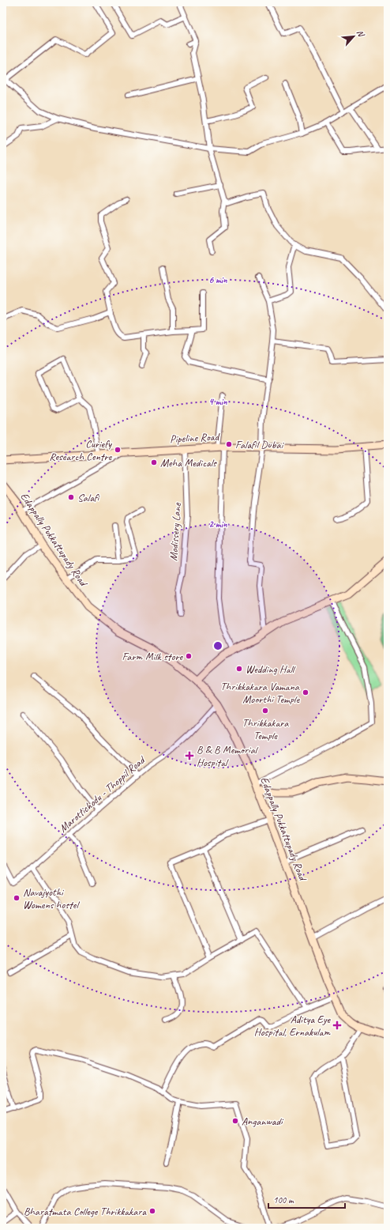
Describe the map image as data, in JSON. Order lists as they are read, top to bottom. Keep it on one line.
{"streets":{"street":["Pipeline Road","Modissery Lane","Edappally Pukkattupady Road","Marottichodu - Thoppil Road"]},"crossings":[["Pipeline Road","Modissery Lane"],["Edappally Pukkattupady Road","Marottichodu - Thoppil Road"]],"places":{"other":["Falafil Dubai","Curiefy Research Centre","Meha Medicals","Salafi","Farm Milk store","Wedding Hall","Thrikkakara Vamana Moorthi Temple","Thrikkakara Temple","Navajyothi Womens hostel","Anganwadi","Bharatmata College Thrikkakara"],"health":["B & B Memorial Hospital","Aditya Eye Hospital, Ernakulam"]},"scale_bar":"100 m","north":"top right","rings":["6 min","4 min","2 min"]}
